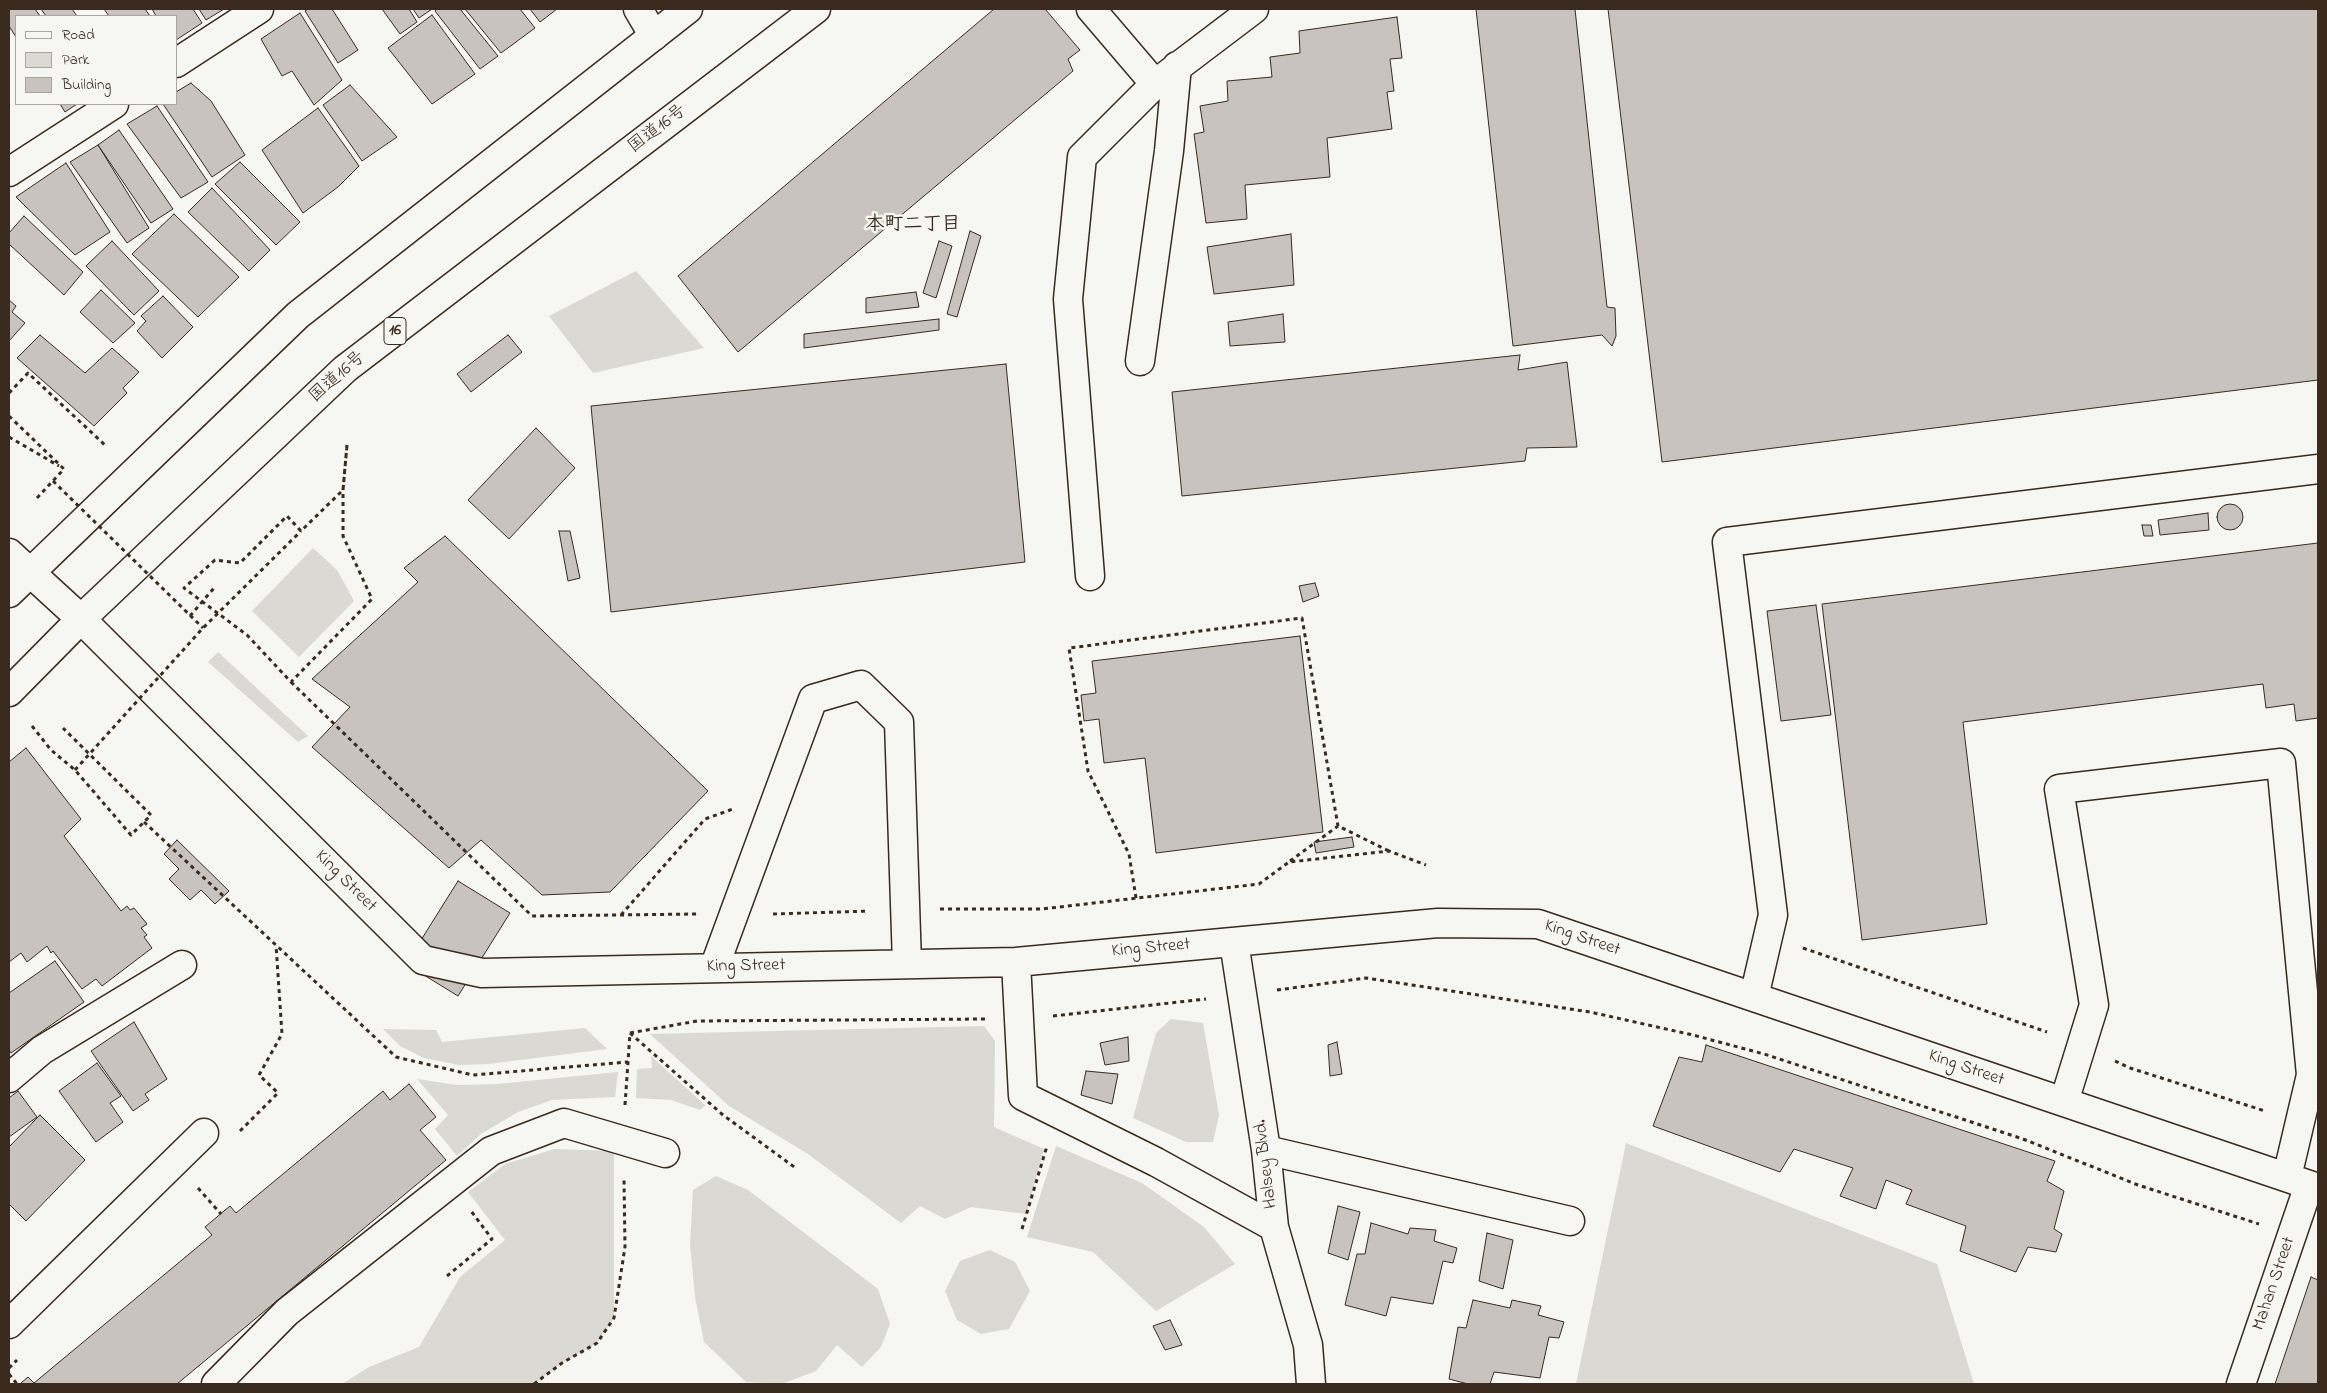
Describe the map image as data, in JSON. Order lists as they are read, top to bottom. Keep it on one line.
{"streets":{"main road":["国道16号","16","King Street","Halsey Blvd.","Mahan Street"]},"crossings":[["国道16号","King Street"],["King Street","Halsey Blvd."],["King Street","Mahan Street"]],"districts":["本町二丁目"],"legend":["Road","Park","Building"]}
